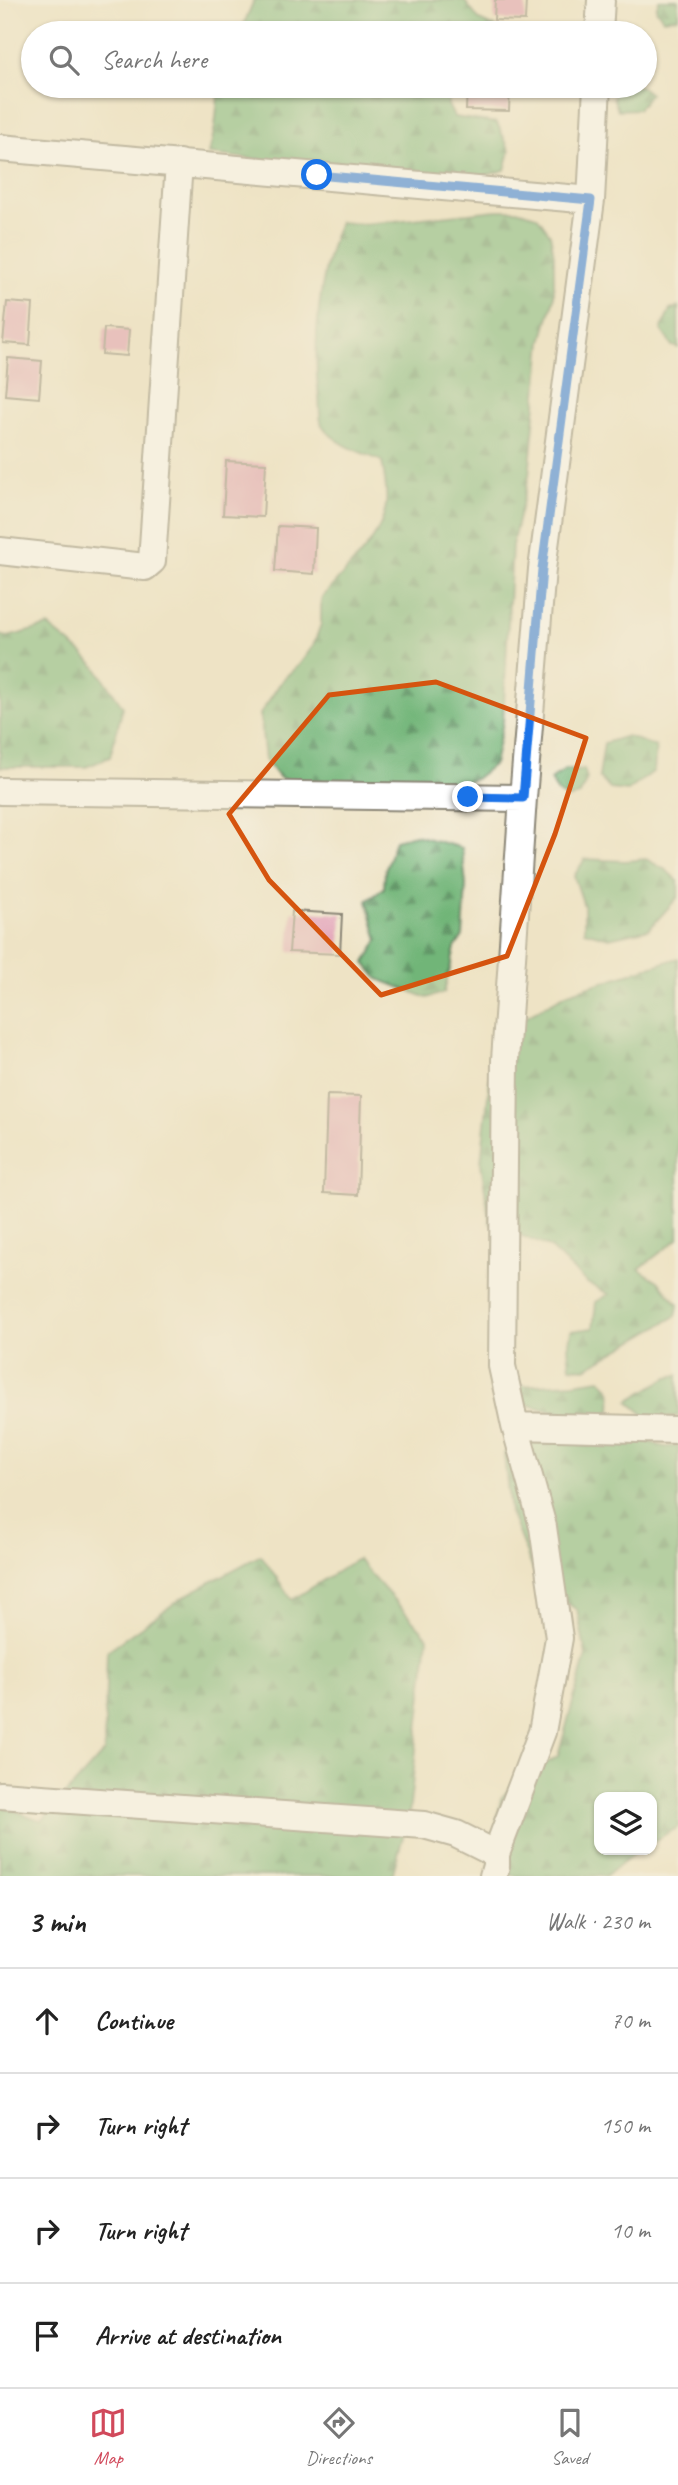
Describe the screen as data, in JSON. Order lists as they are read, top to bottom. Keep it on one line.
{"page":{"search":"Search here","heading":["3 min","Walk · 230 m"],"list":[["Continue","70 m"],["Turn right","150 m"],["Turn right","10 m"],"Arrive at destination"],"nav":["Map","Directions","Saved"]}}
